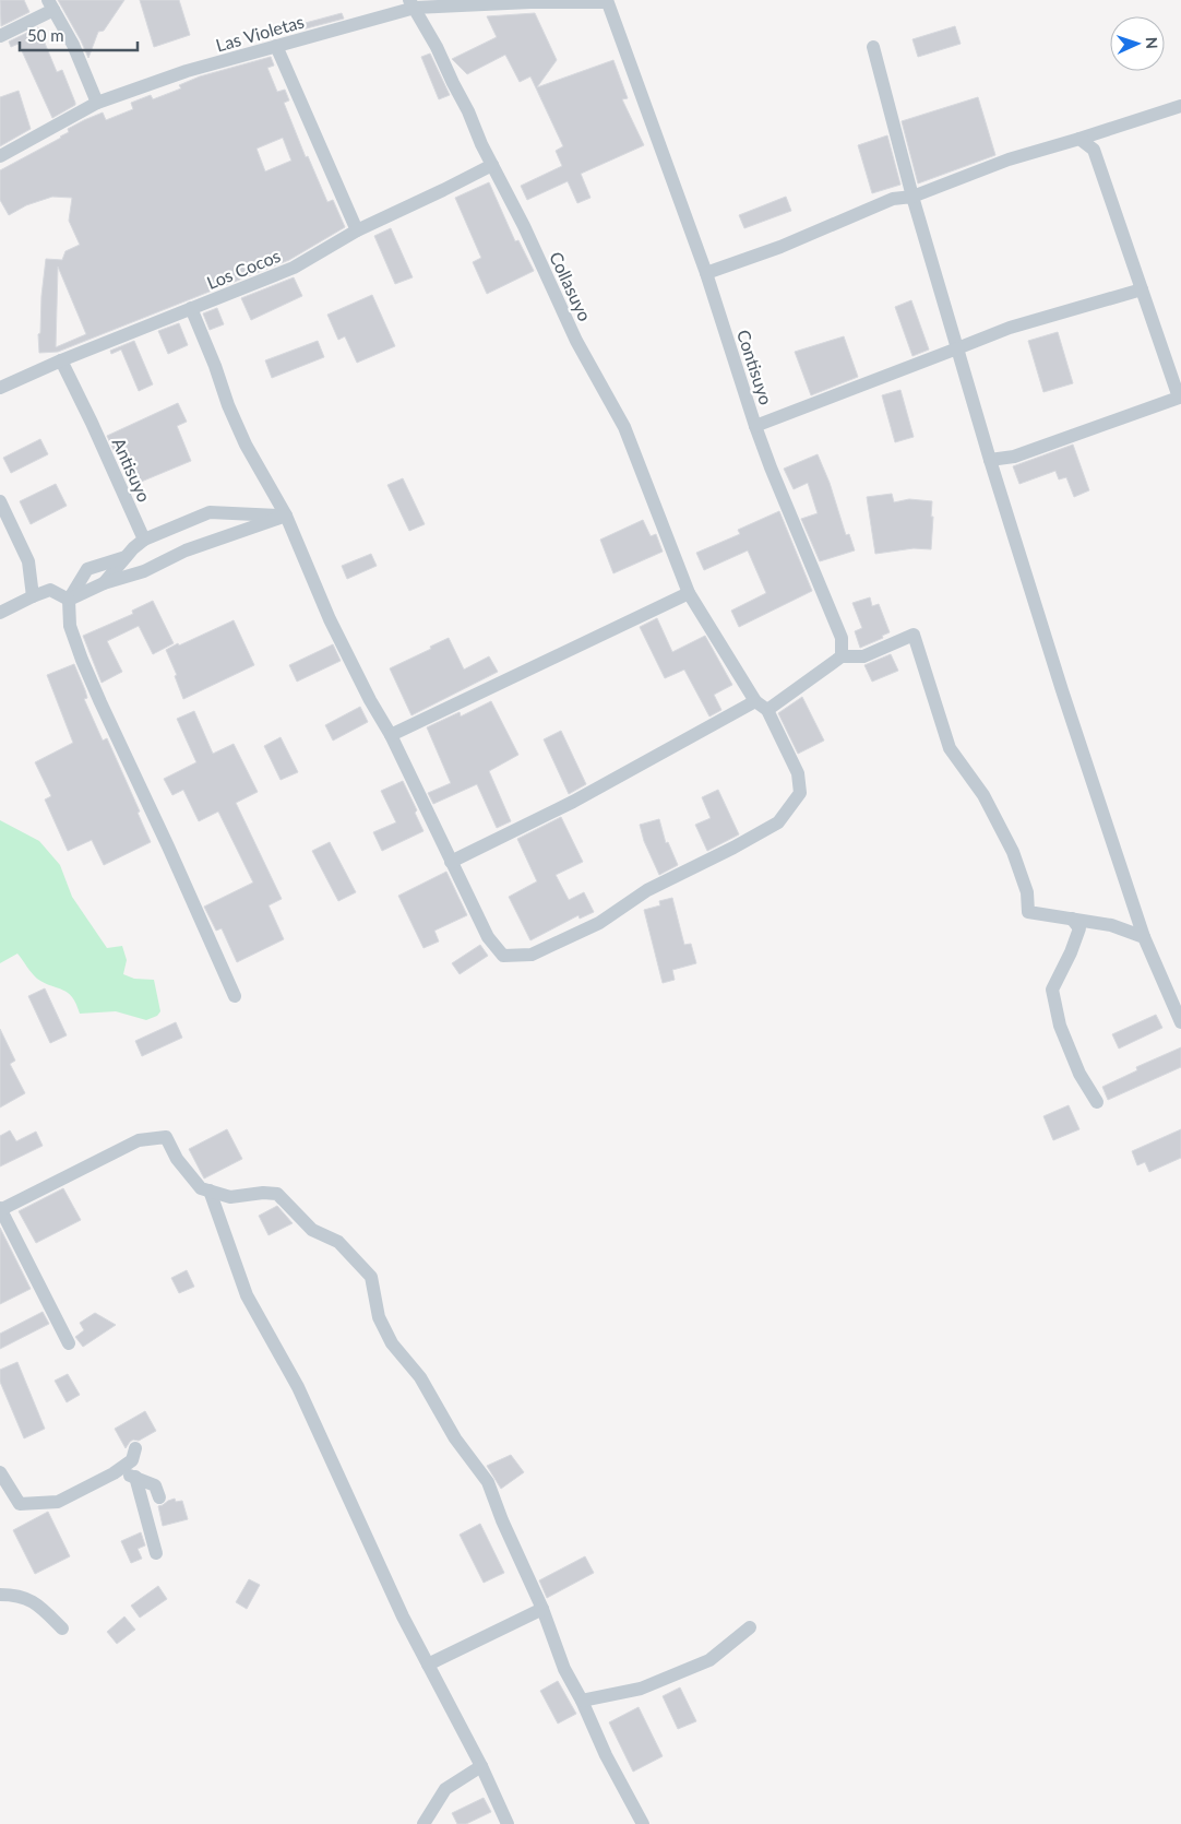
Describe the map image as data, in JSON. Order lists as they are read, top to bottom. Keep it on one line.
{"streets":{"street":["Las Violetas","Los Cocos","Collasuyo","Contisuyo","Antisuyo"]},"crossings":[["Las Violetas","Collasuyo"],["Las Violetas","Contisuyo"],["Los Cocos","Collasuyo"],["Los Cocos","Antisuyo"]],"scale_bar":"50 m","north":"right"}
